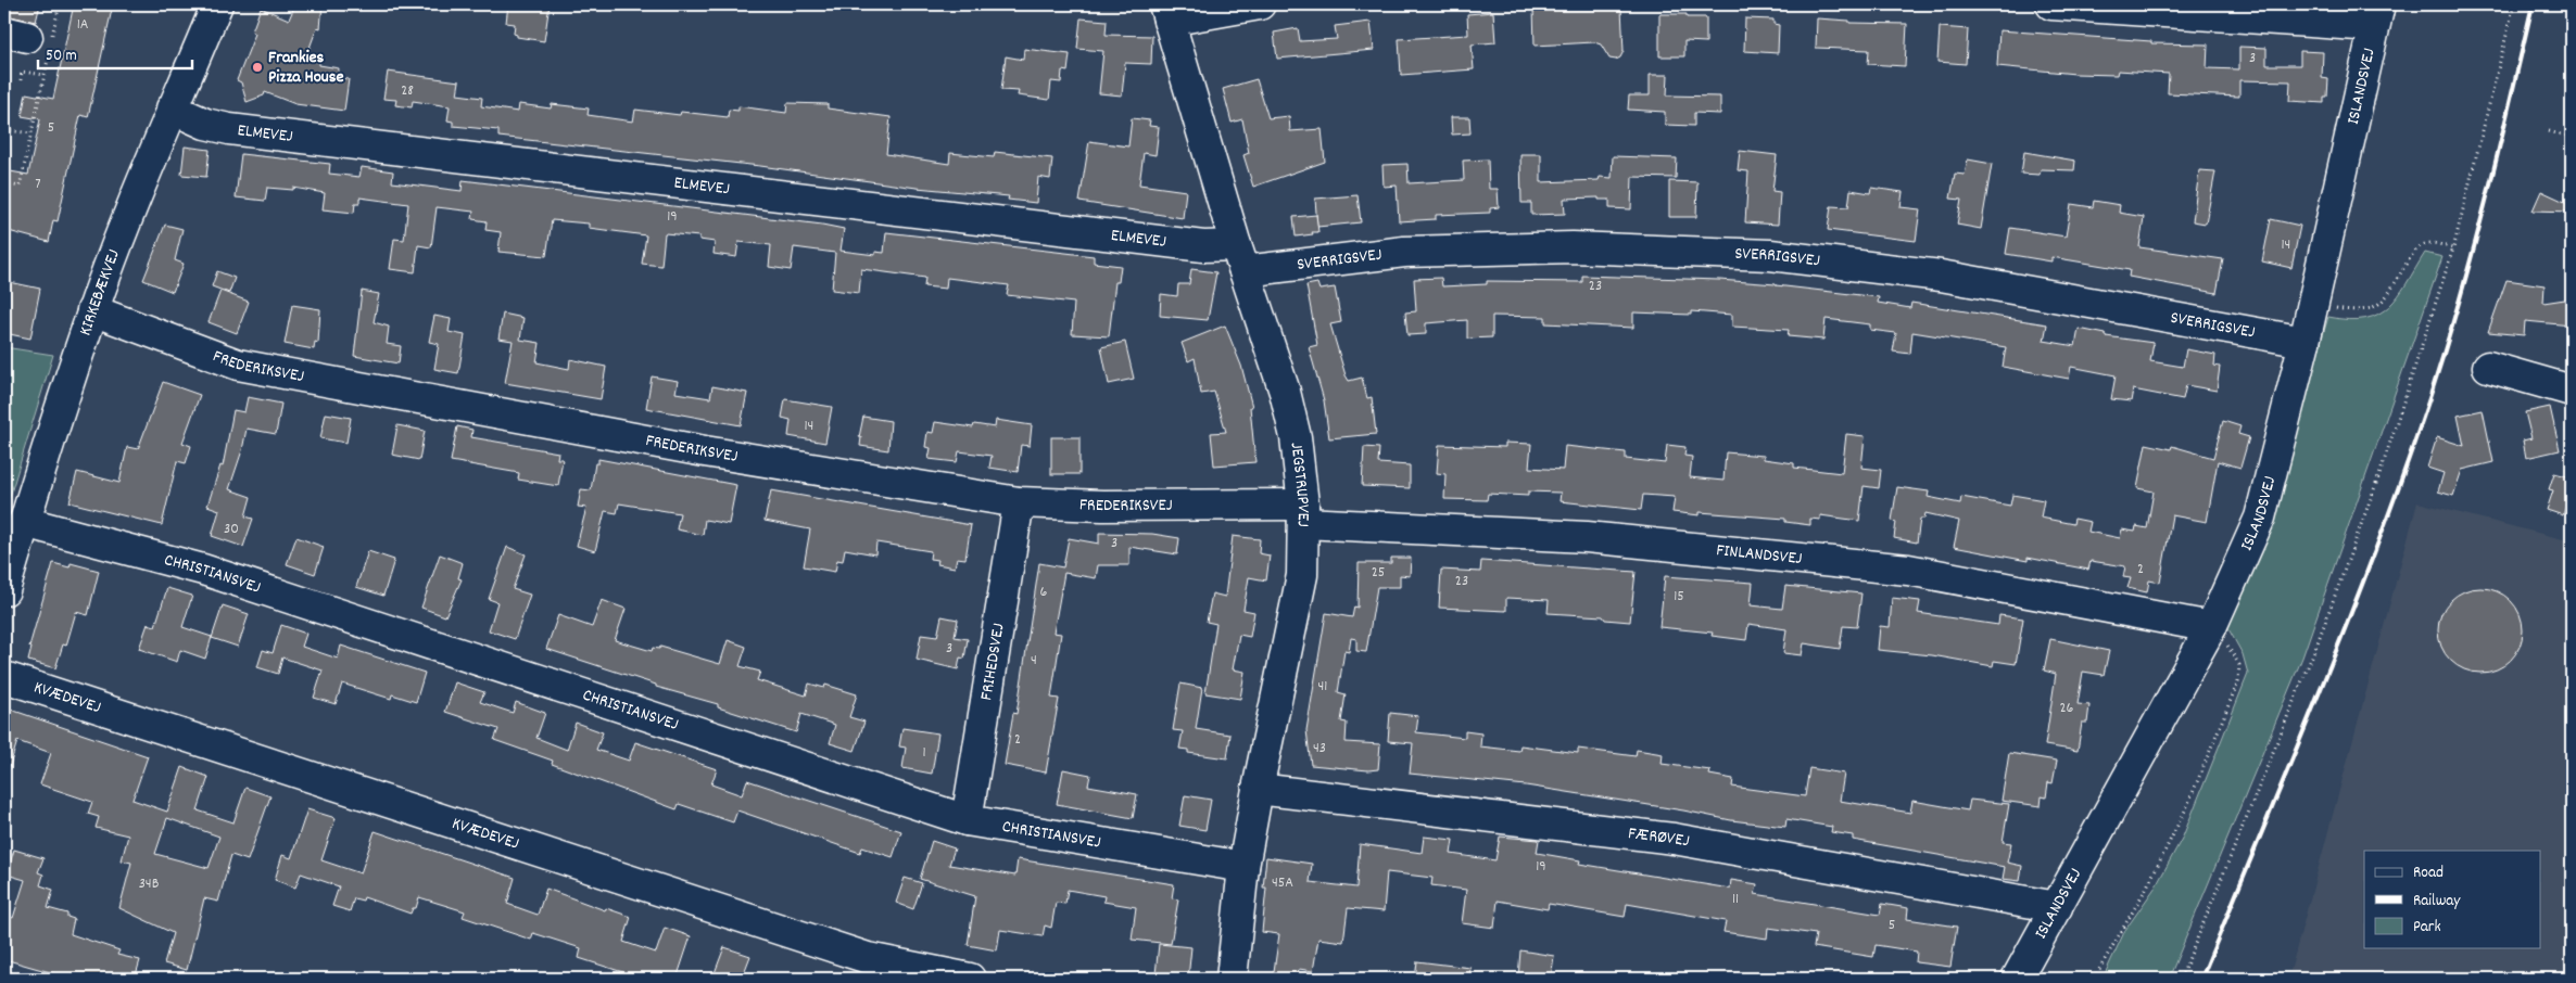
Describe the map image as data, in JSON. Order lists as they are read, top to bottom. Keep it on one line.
{"streets":{"street":["ISLANDSVEJ","ELMEVEJ","SVERRIGSVEJ","KIRKEBÆKVEJ","FREDERIKSVEJ","JEGSTRUPVEJ","FINLANDSVEJ","CHRISTIANSVEJ","FRIHEDSVEJ","KVÆDEVEJ","FÆRØVEJ"]},"crossings":[["ISLANDSVEJ","SVERRIGSVEJ"],["ISLANDSVEJ","FINLANDSVEJ"],["ISLANDSVEJ","FÆRØVEJ"],["ELMEVEJ","SVERRIGSVEJ"],["ELMEVEJ","KIRKEBÆKVEJ"],["ELMEVEJ","JEGSTRUPVEJ"],["SVERRIGSVEJ","JEGSTRUPVEJ"],["KIRKEBÆKVEJ","FREDERIKSVEJ"],["KIRKEBÆKVEJ","CHRISTIANSVEJ"],["FREDERIKSVEJ","JEGSTRUPVEJ"],["FREDERIKSVEJ","FINLANDSVEJ"],["FREDERIKSVEJ","FRIHEDSVEJ"],["JEGSTRUPVEJ","FINLANDSVEJ"],["JEGSTRUPVEJ","CHRISTIANSVEJ"],["JEGSTRUPVEJ","FÆRØVEJ"],["CHRISTIANSVEJ","FRIHEDSVEJ"]],"places":["Frankies Pizza House"],"house_numbers":["1A","3","28","5","7","19","14","23","14","30","3","2","25","23","6","15","3","4","41","26","2","43","1","19","45A","34B","11","5"],"legend":["Road","Railway","Park"],"scale_bar":"50 m"}
